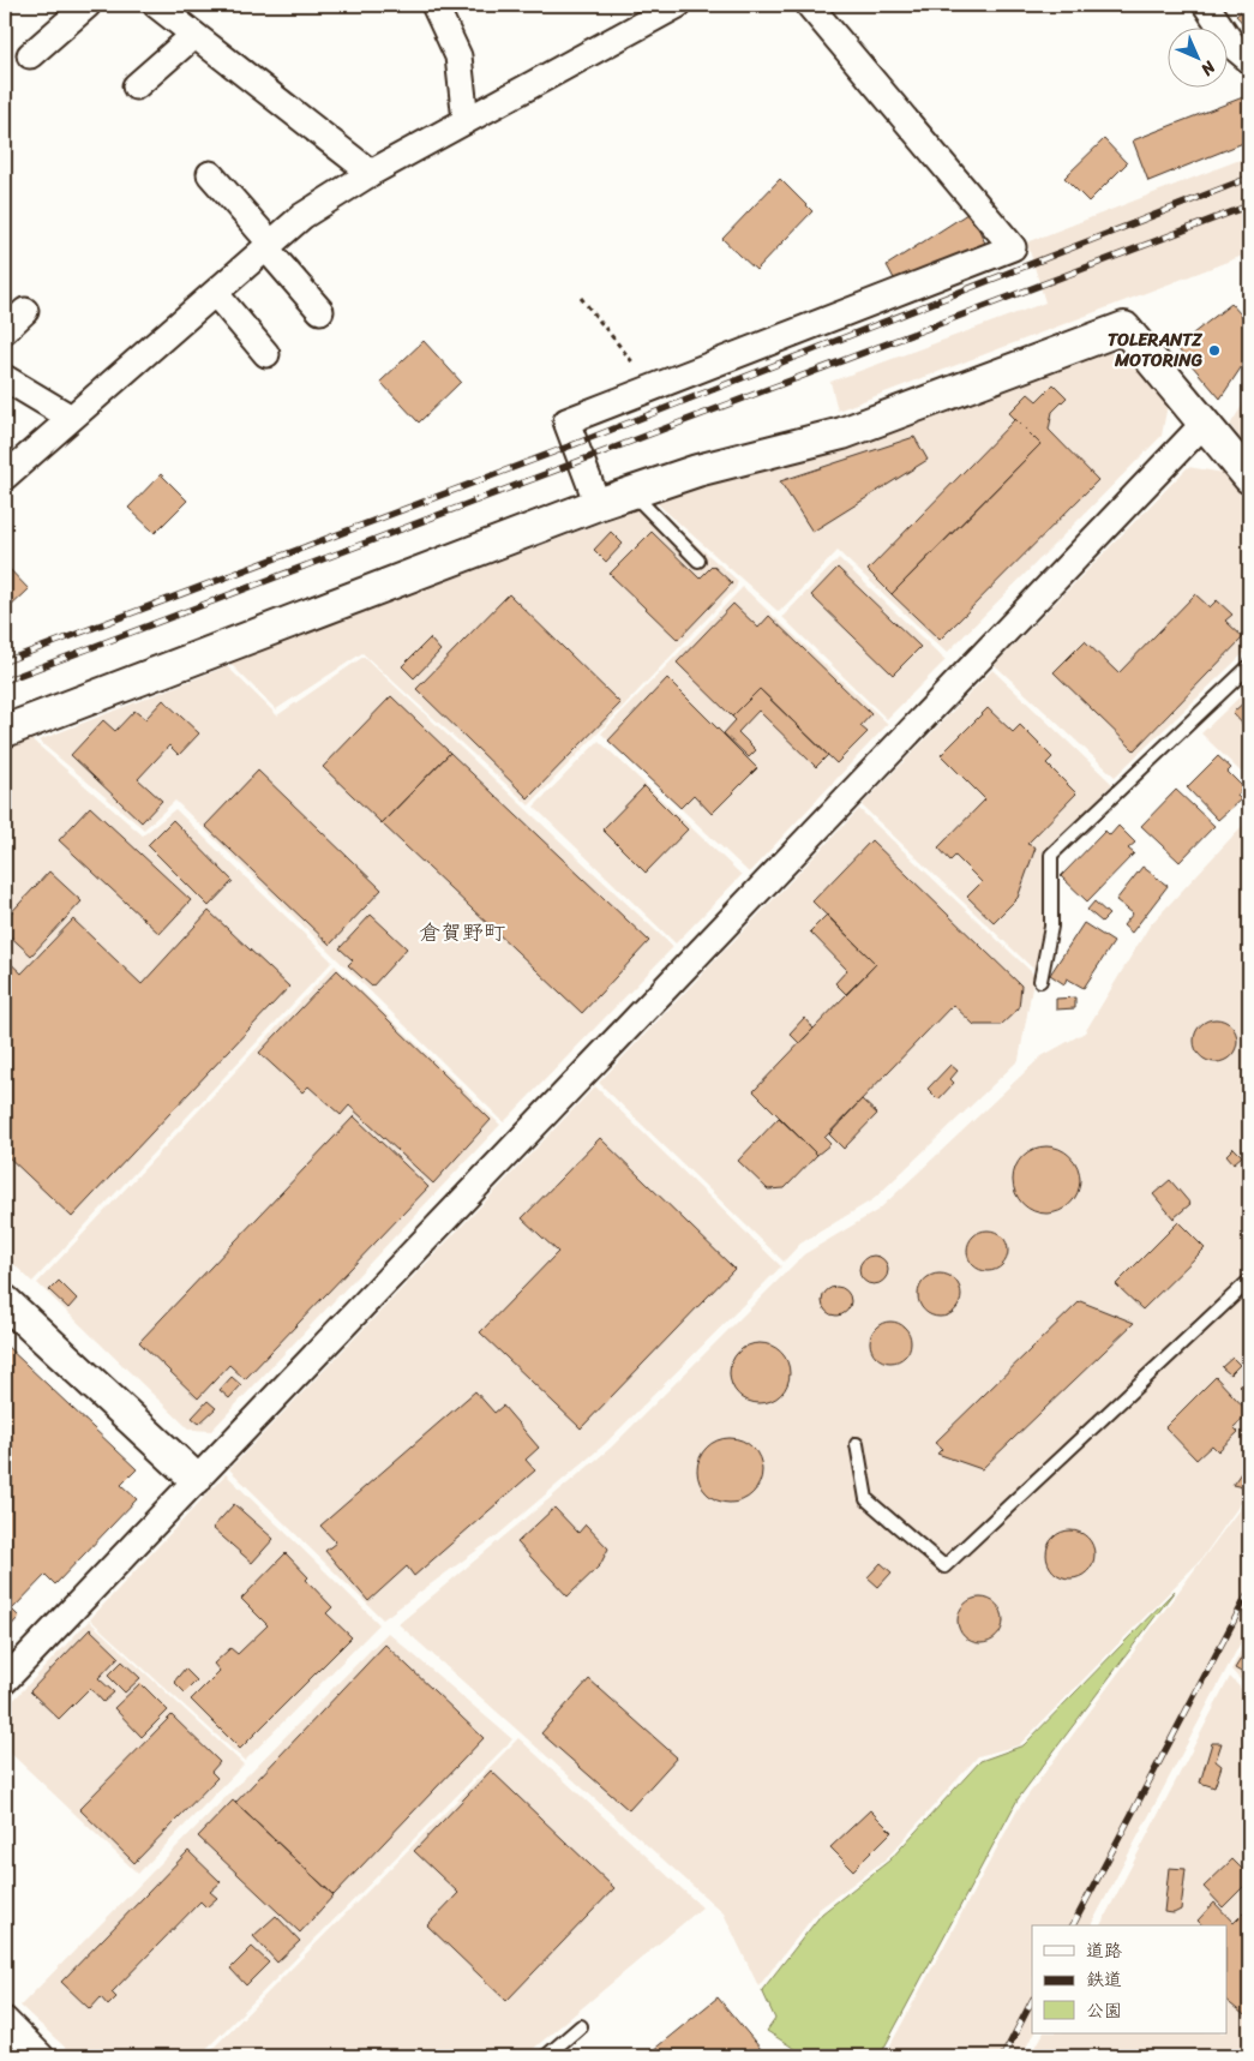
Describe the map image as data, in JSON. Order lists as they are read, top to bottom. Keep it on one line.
{"districts":["倉賀野町"],"places":["TOLERANTZ MOTORING"],"legend":["道路","鉄道","公園"],"north":"bottom right"}
